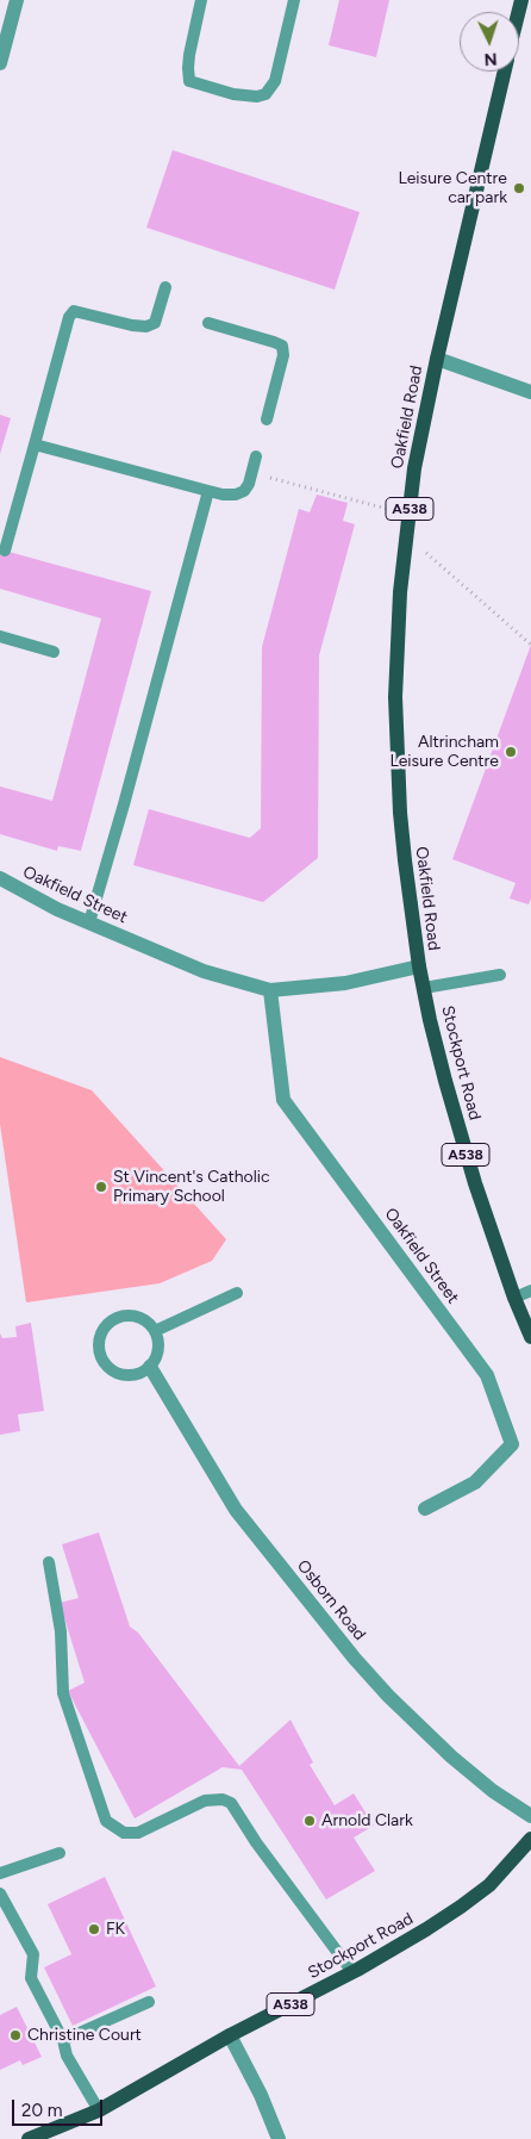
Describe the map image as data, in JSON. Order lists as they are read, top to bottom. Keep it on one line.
{"streets":{"main road":["Oakfield Road","A538","Stockport Road"],"street":["Oakfield Street","Osborn Road"]},"crossings":[["Oakfield Road","Oakfield Street"],["Oakfield Road","Stockport Road"],["Oakfield Street","Stockport Road"]],"places":["Leisure Centre car park","Altrincham Leisure Centre","St Vincent's Catholic Primary School","Arnold Clark","FK","Christine Court"],"scale_bar":"20 m","north":"bottom"}
